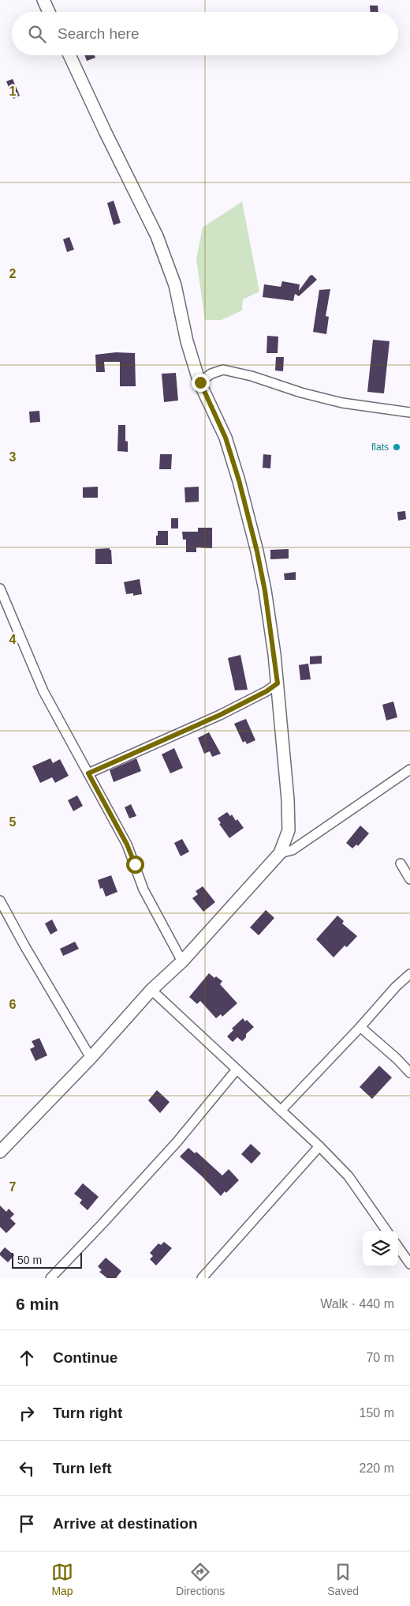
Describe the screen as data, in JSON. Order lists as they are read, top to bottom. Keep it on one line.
{"places":["flats"],"scale_bar":"50 m","page":{"search":"Search here","scale":"50 m","heading":["6 min","Walk · 440 m"],"list":[["Continue","70 m"],["Turn right","150 m"],["Turn left","220 m"],"Arrive at destination"],"nav":["Map","Directions","Saved"]},"grid":{"rows":["1","2","3","4","5","6","7"]}}
